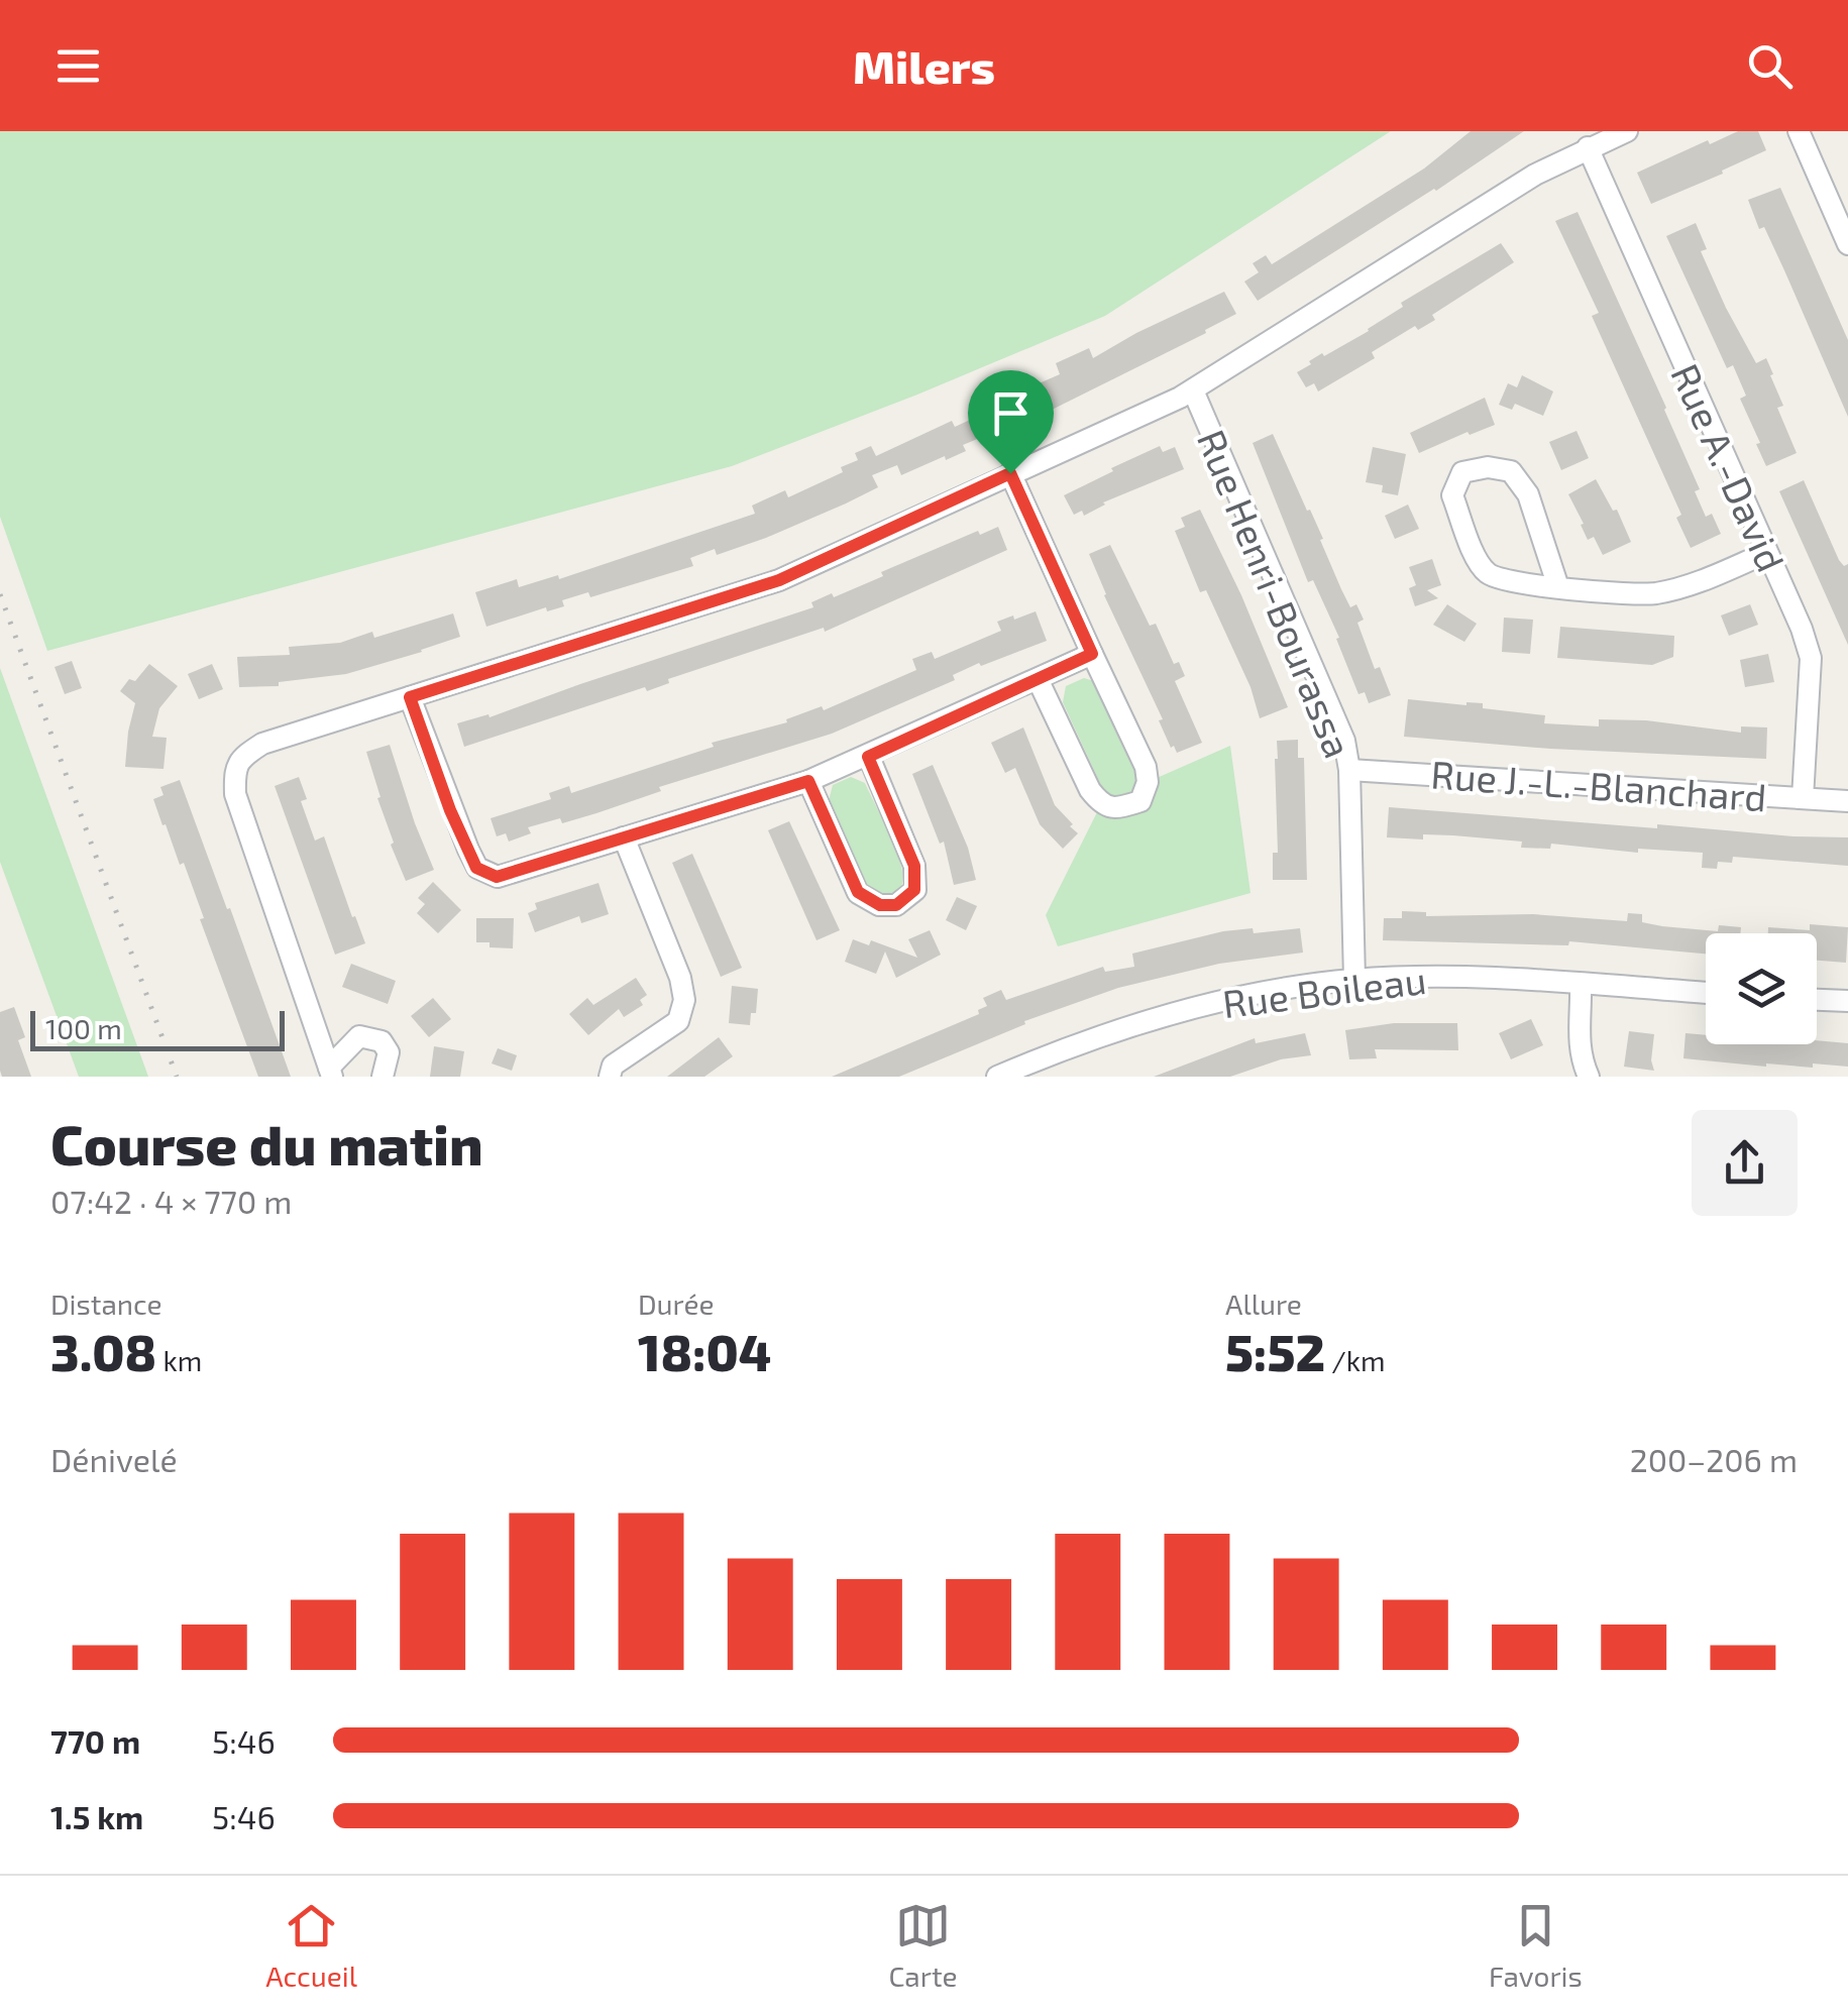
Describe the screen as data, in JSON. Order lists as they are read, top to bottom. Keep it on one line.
{"streets":{"street":["Rue A.-David","Rue Henri-Bourassa","Rue J.-L.-Blanchard","Rue Boileau"]},"crossings":[["Rue A.-David","Rue J.-L.-Blanchard"],["Rue Henri-Bourassa","Rue J.-L.-Blanchard"],["Rue Henri-Bourassa","Rue Boileau"]],"scale_bar":"100 m","page":{"header":"Milers","scale":"100 m","heading":["Course du matin","07:42 · 4 × 770 m"],"stats":[["Distance","3.08 km"],["Durée","18:04"],["Allure","5:52 /km"]],"chart":["Dénivelé","200–206 m"],"list":[{"name":"770 m","note":"5:46"},{"name":"1.5 km","note":"5:46"}],"tabs":["Accueil","Carte","Favoris"]}}
